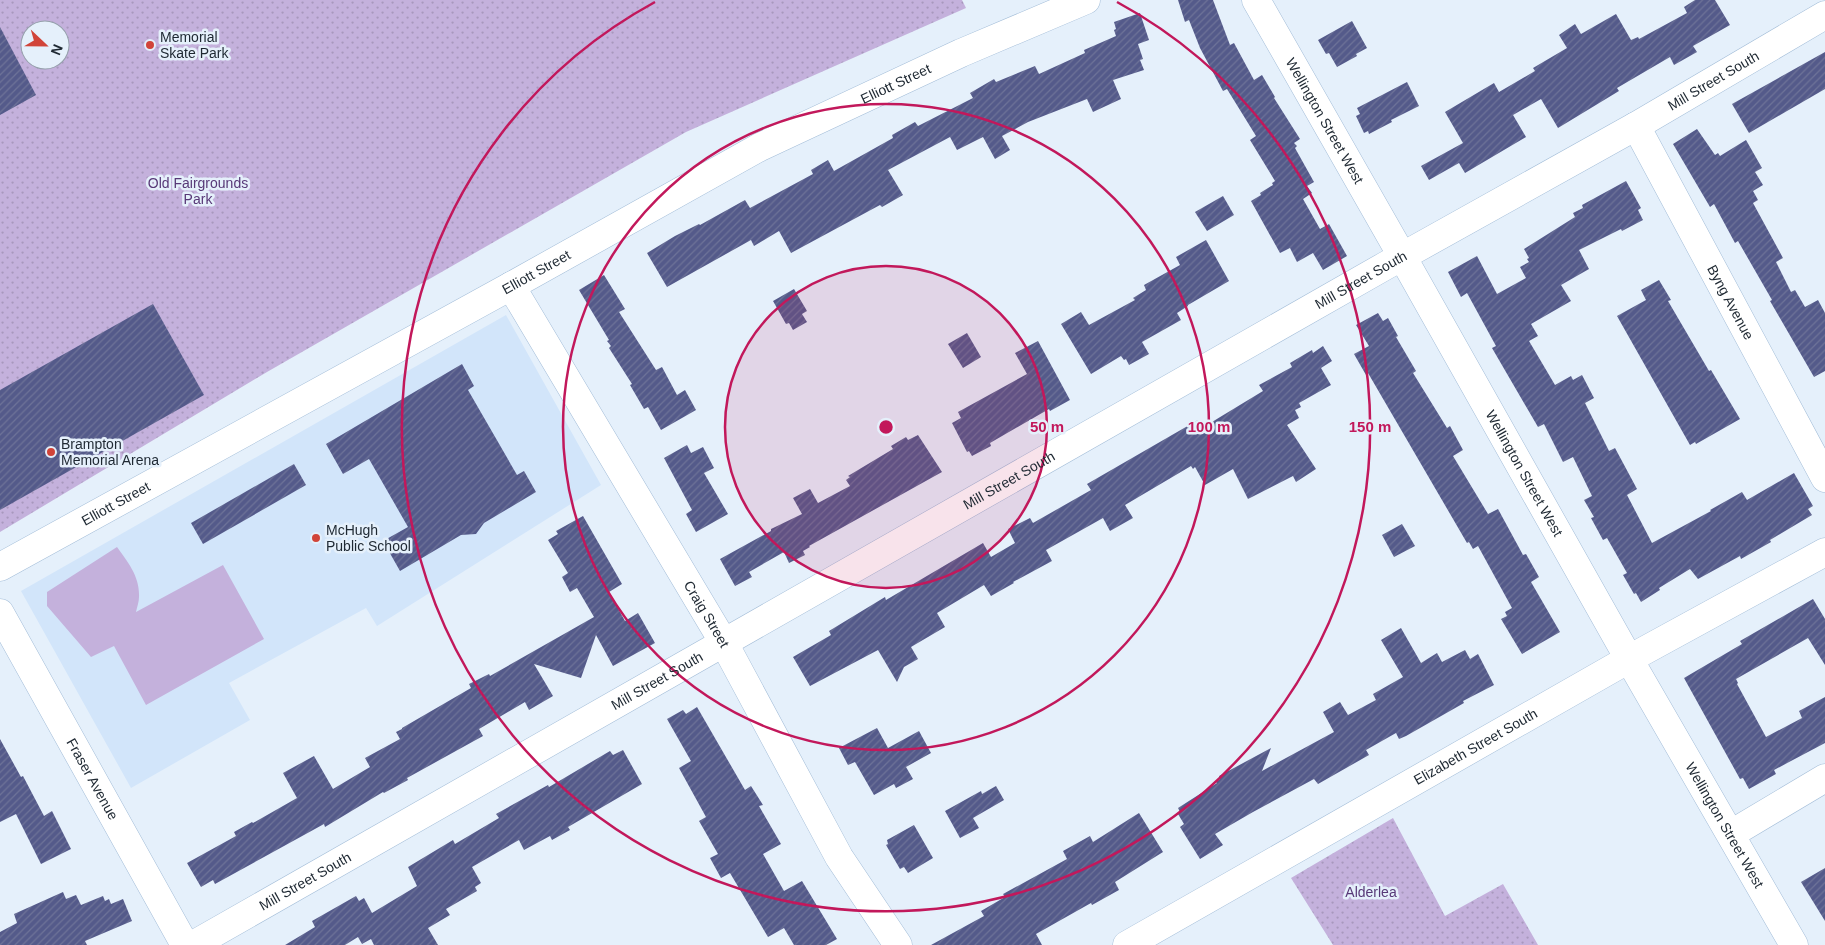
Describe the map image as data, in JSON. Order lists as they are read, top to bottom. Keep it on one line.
{"streets":{"street":["Mill Street South","Elliott Street","Wellington Street West","Byng Avenue","Craig Street","Elizabeth Street South","Fraser Avenue"]},"crossings":[["Mill Street South","Wellington Street West"],["Mill Street South","Byng Avenue"],["Mill Street South","Craig Street"],["Elliott Street","Craig Street"],["Wellington Street West","Elizabeth Street South"]],"parks":["Old Fairgrounds Park","Alderlea"],"places":["Memorial Skate Park","Brampton Memorial Arena","McHugh Public School"],"north":"right","rings":["50 m","100 m","150 m"]}
